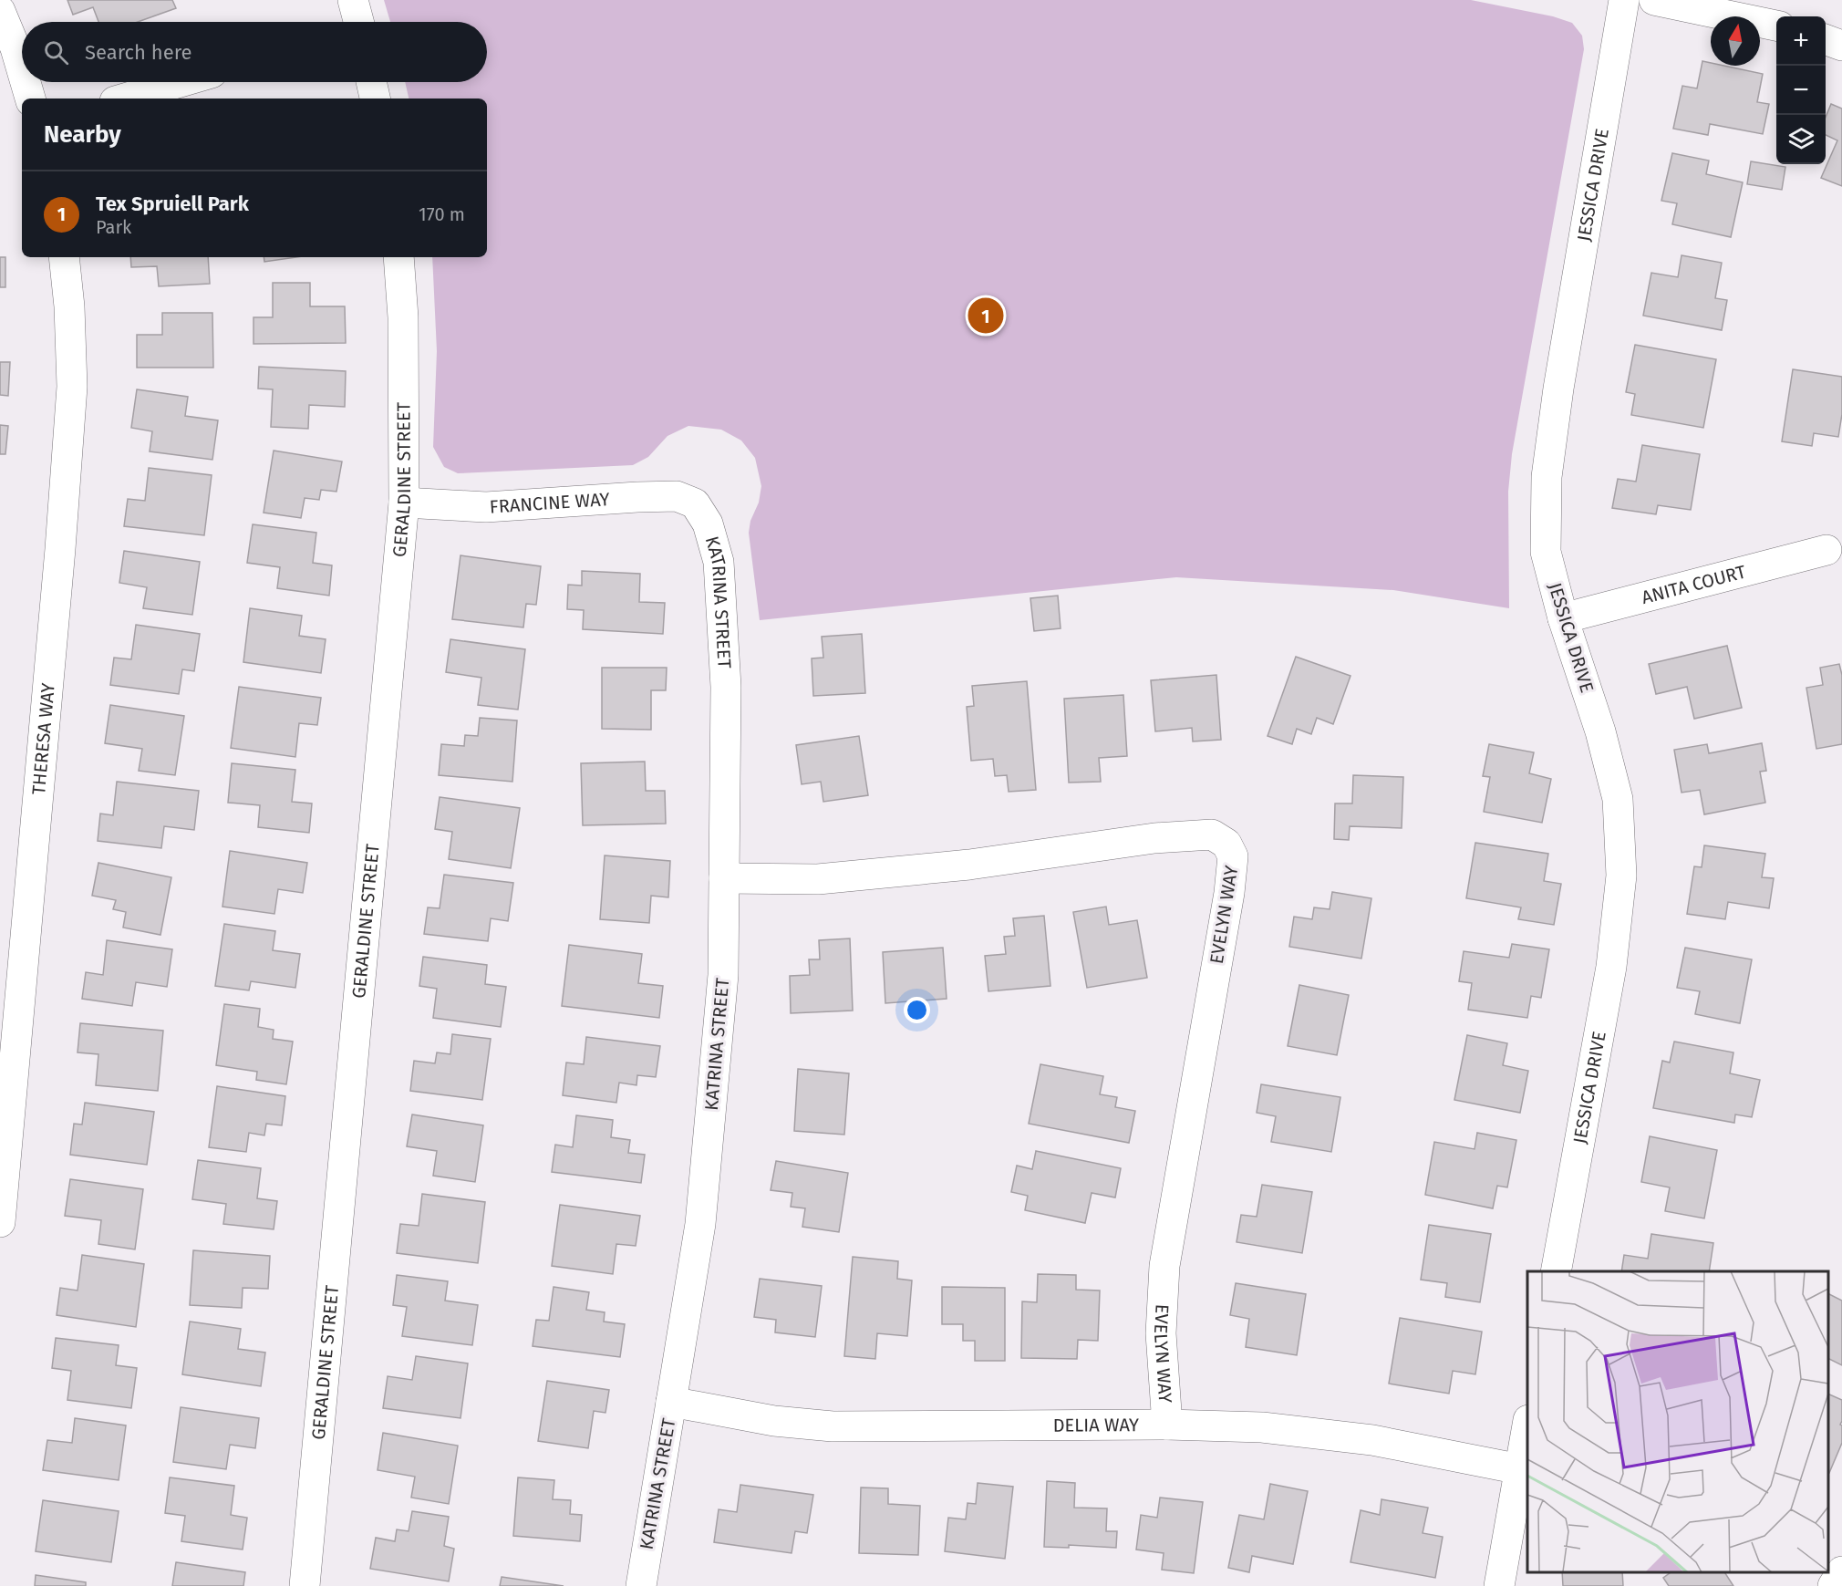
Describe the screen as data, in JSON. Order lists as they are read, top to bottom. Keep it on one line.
{"streets":{"street":["JESSICA DRIVE","GERALDINE STREET","FRANCINE WAY","ANITA COURT","KATRINA STREET","THERESA WAY","EVELYN WAY","DELIA WAY"]},"crossings":[["JESSICA DRIVE","ANITA COURT"],["GERALDINE STREET","FRANCINE WAY"],["FRANCINE WAY","KATRINA STREET"],["KATRINA STREET","EVELYN WAY"],["KATRINA STREET","DELIA WAY"],["EVELYN WAY","DELIA WAY"]],"north":"top","page":{"map_buttons":["+","−"],"search":"Search here","heading":"Nearby","list":[{"mark":"1","name":"Tex Spruiell Park","note":"Park","value":"170 m"}],"pins":"1"}}
